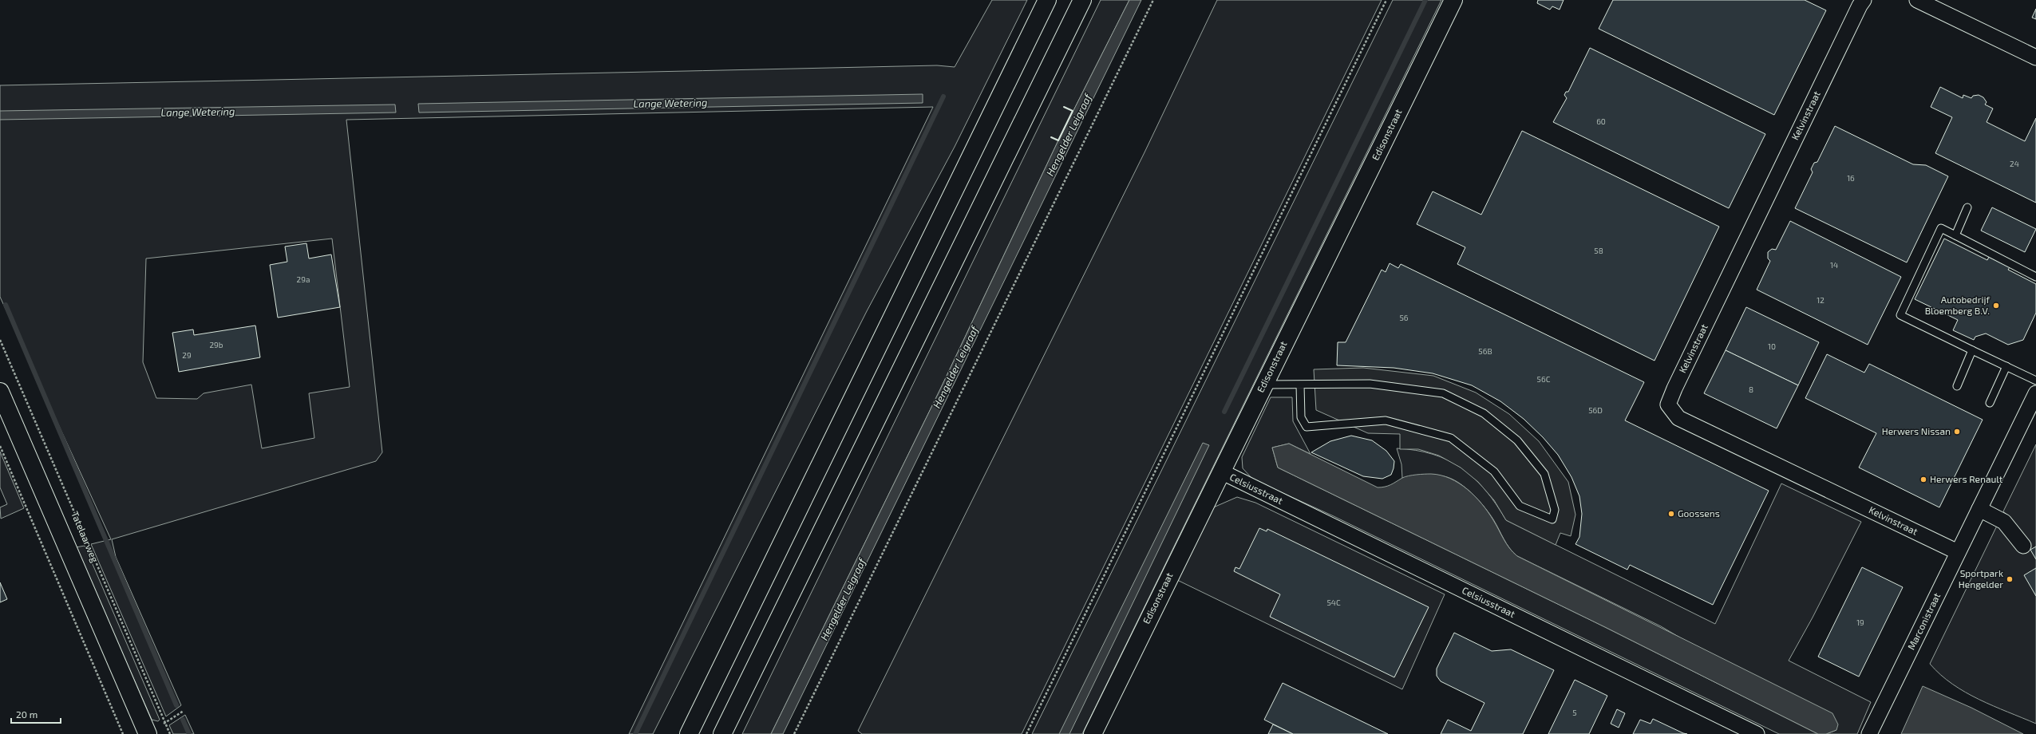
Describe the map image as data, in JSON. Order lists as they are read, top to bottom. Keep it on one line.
{"streets":{"main road":["Edisonstraat"],"street":["Kelvinstraat","Celsiusstraat","Marconistraat"],"path":["Tatelaarweg"]},"crossings":[["Kelvinstraat","Marconistraat"],["Edisonstraat","Celsiusstraat"]],"water":["Lange Wetering","Hengelder Leigraaf"],"places":["Autobedrijf Bloemberg B.V.","Herwers Nissan","Herwers Renault","Goossens","Sportpark Hengelder"],"house_numbers":["60","24","16","58","14","29a","12","56","29b","10","56B","29","56C","8","56D","54C","19","5"],"scale_bar":"20 m"}
